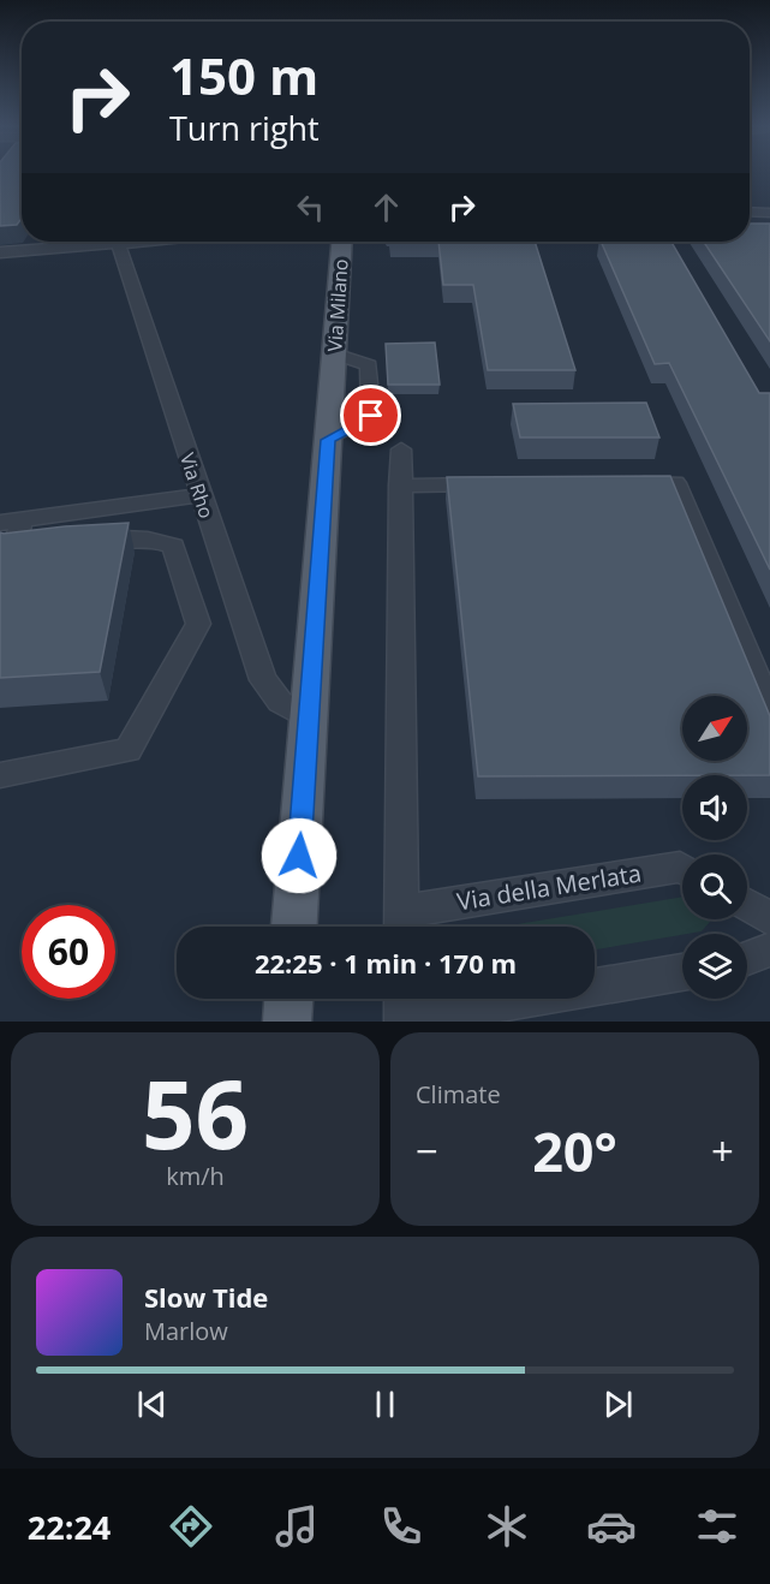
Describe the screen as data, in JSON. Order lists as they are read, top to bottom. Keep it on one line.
{"streets":{"main road":["Via Milano"],"street":["Via Rho","Via della Merlata"]},"crossings":[["Via Milano","Via Rho"]],"north":"top right","page":{"turn":["150 m","Turn right"],"limit":"60","trip":"22:25 · 1 min · 170 m","tile":[["56","km/h"],"Climate"],"heat":["−","20°","+"],"song":["Slow Tide","Marlow"],"tabs":"22:24"}}
